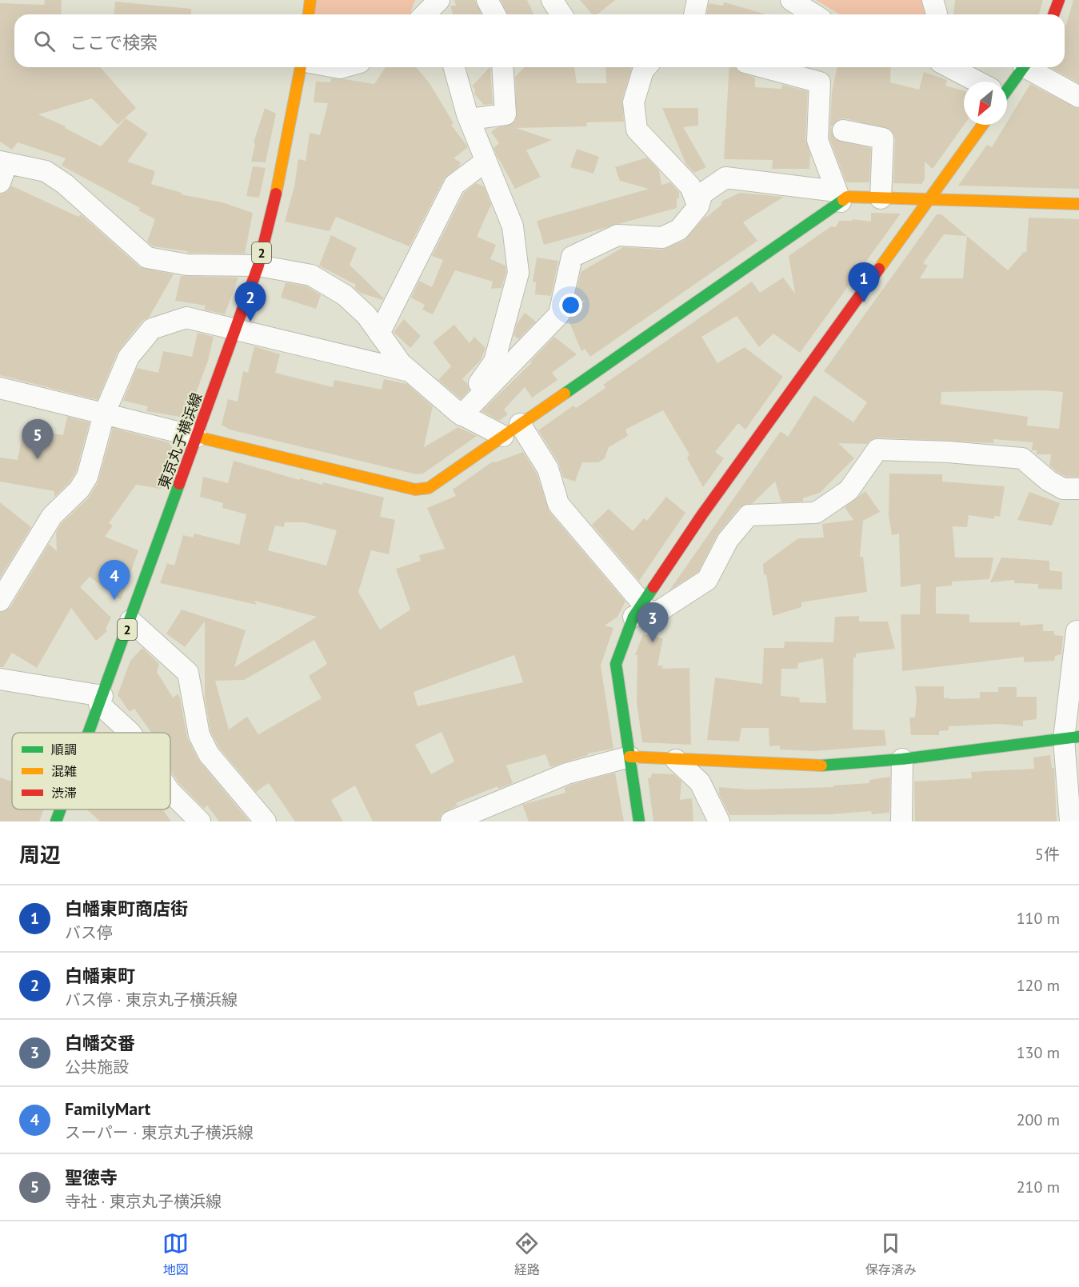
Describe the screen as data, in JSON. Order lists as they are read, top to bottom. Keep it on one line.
{"streets":{"street":["2","東京丸子横浜線"]},"legend":["順調","混雑","渋滞"],"north":"bottom left","page":{"search":"ここで検索","pins":["1","2","5","4","3"],"heading":["周辺","5件"],"list":[{"mark":"1","name":"白幡東町商店街","note":"バス停","value":"110 m"},{"mark":"2","name":"白幡東町","note":"バス停 · 東京丸子横浜線","value":"120 m"},{"mark":"3","name":"白幡交番","note":"公共施設","value":"130 m"},{"mark":"4","name":"FamilyMart","note":"スーパー · 東京丸子横浜線","value":"200 m"},{"mark":"5","name":"聖徳寺","note":"寺社 · 東京丸子横浜線","value":"210 m"}],"nav":["地図","経路","保存済み"]}}
